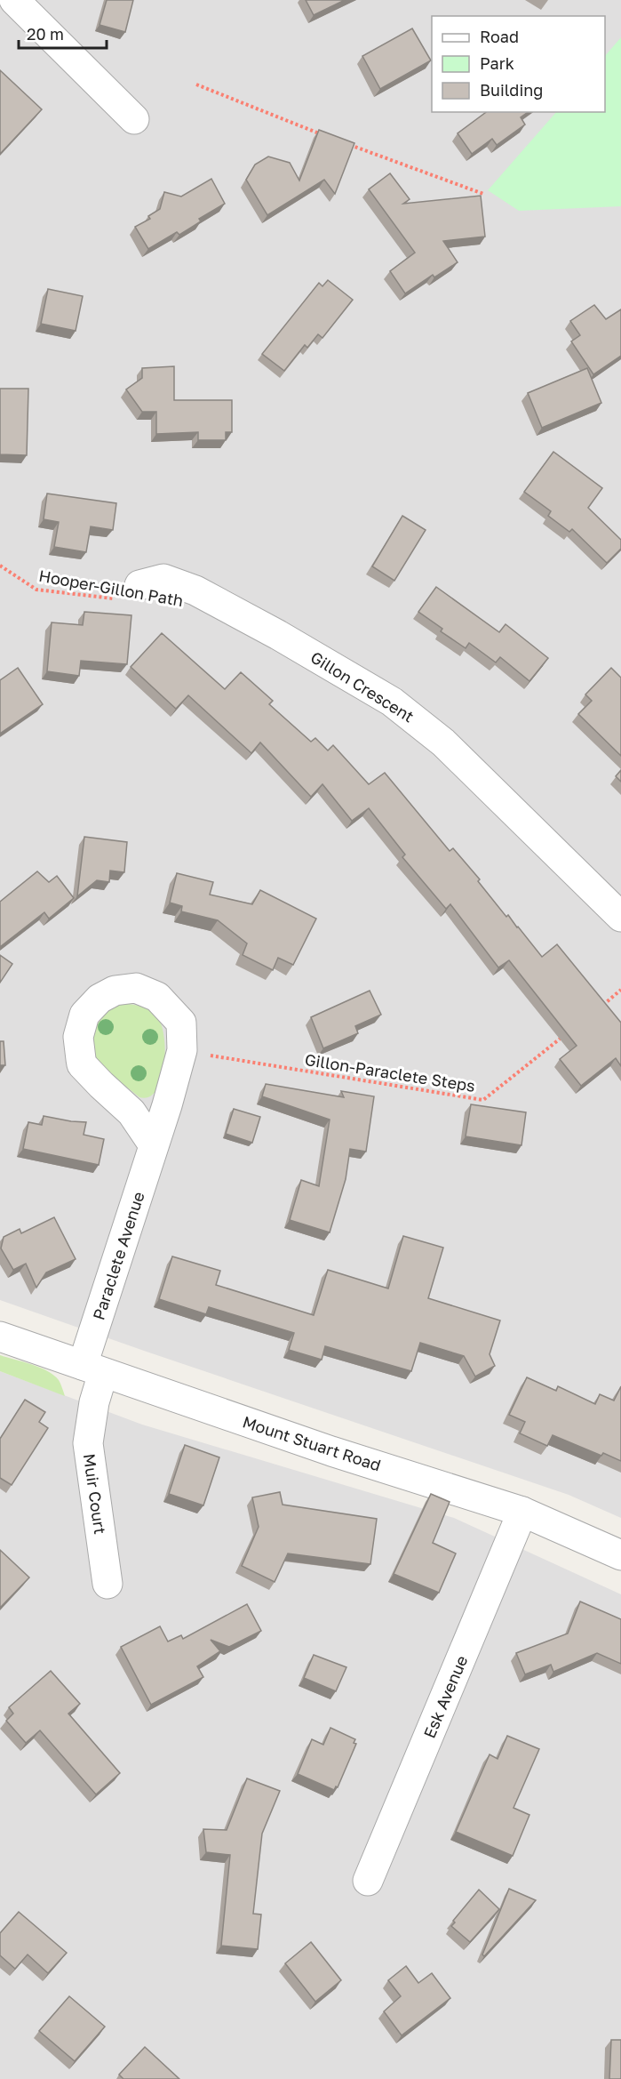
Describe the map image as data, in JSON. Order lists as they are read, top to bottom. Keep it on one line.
{"streets":{"street":["Gillon Crescent","Paraclete Avenue","Mount Stuart Road","Muir Court","Esk Avenue"],"path":["Hooper-Gillon Path","Gillon-Paraclete Steps"]},"crossings":[["Hooper-Gillon Path","Gillon Crescent"],["Gillon-Paraclete Steps","Paraclete Avenue"],["Paraclete Avenue","Mount Stuart Road"],["Paraclete Avenue","Muir Court"],["Mount Stuart Road","Muir Court"],["Mount Stuart Road","Esk Avenue"]],"legend":["Road","Park","Building"],"scale_bar":"20 m"}
